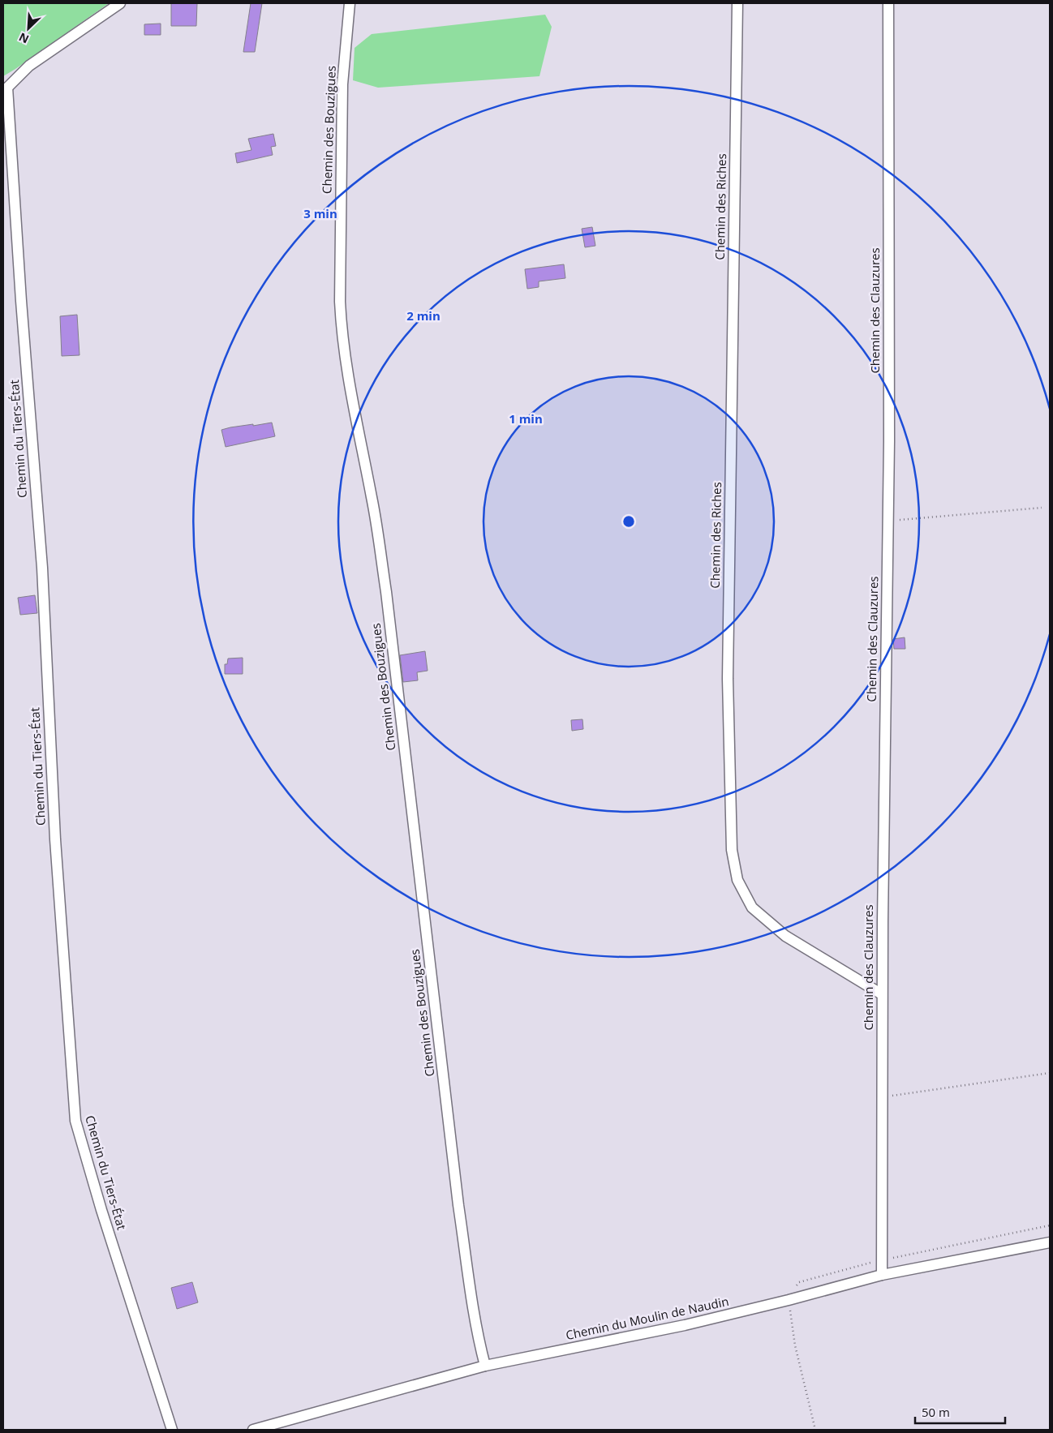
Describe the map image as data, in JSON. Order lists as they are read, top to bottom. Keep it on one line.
{"streets":{"street":["Chemin des Bouzigues","Chemin des Riches","Chemin des Clauzures","Chemin du Tiers-État","Chemin du Moulin de Naudin"]},"crossings":[["Chemin des Bouzigues","Chemin du Moulin de Naudin"],["Chemin des Riches","Chemin des Clauzures"],["Chemin des Clauzures","Chemin du Moulin de Naudin"]],"scale_bar":"50 m","north":"bottom left","rings":["3 min","2 min","1 min"]}
